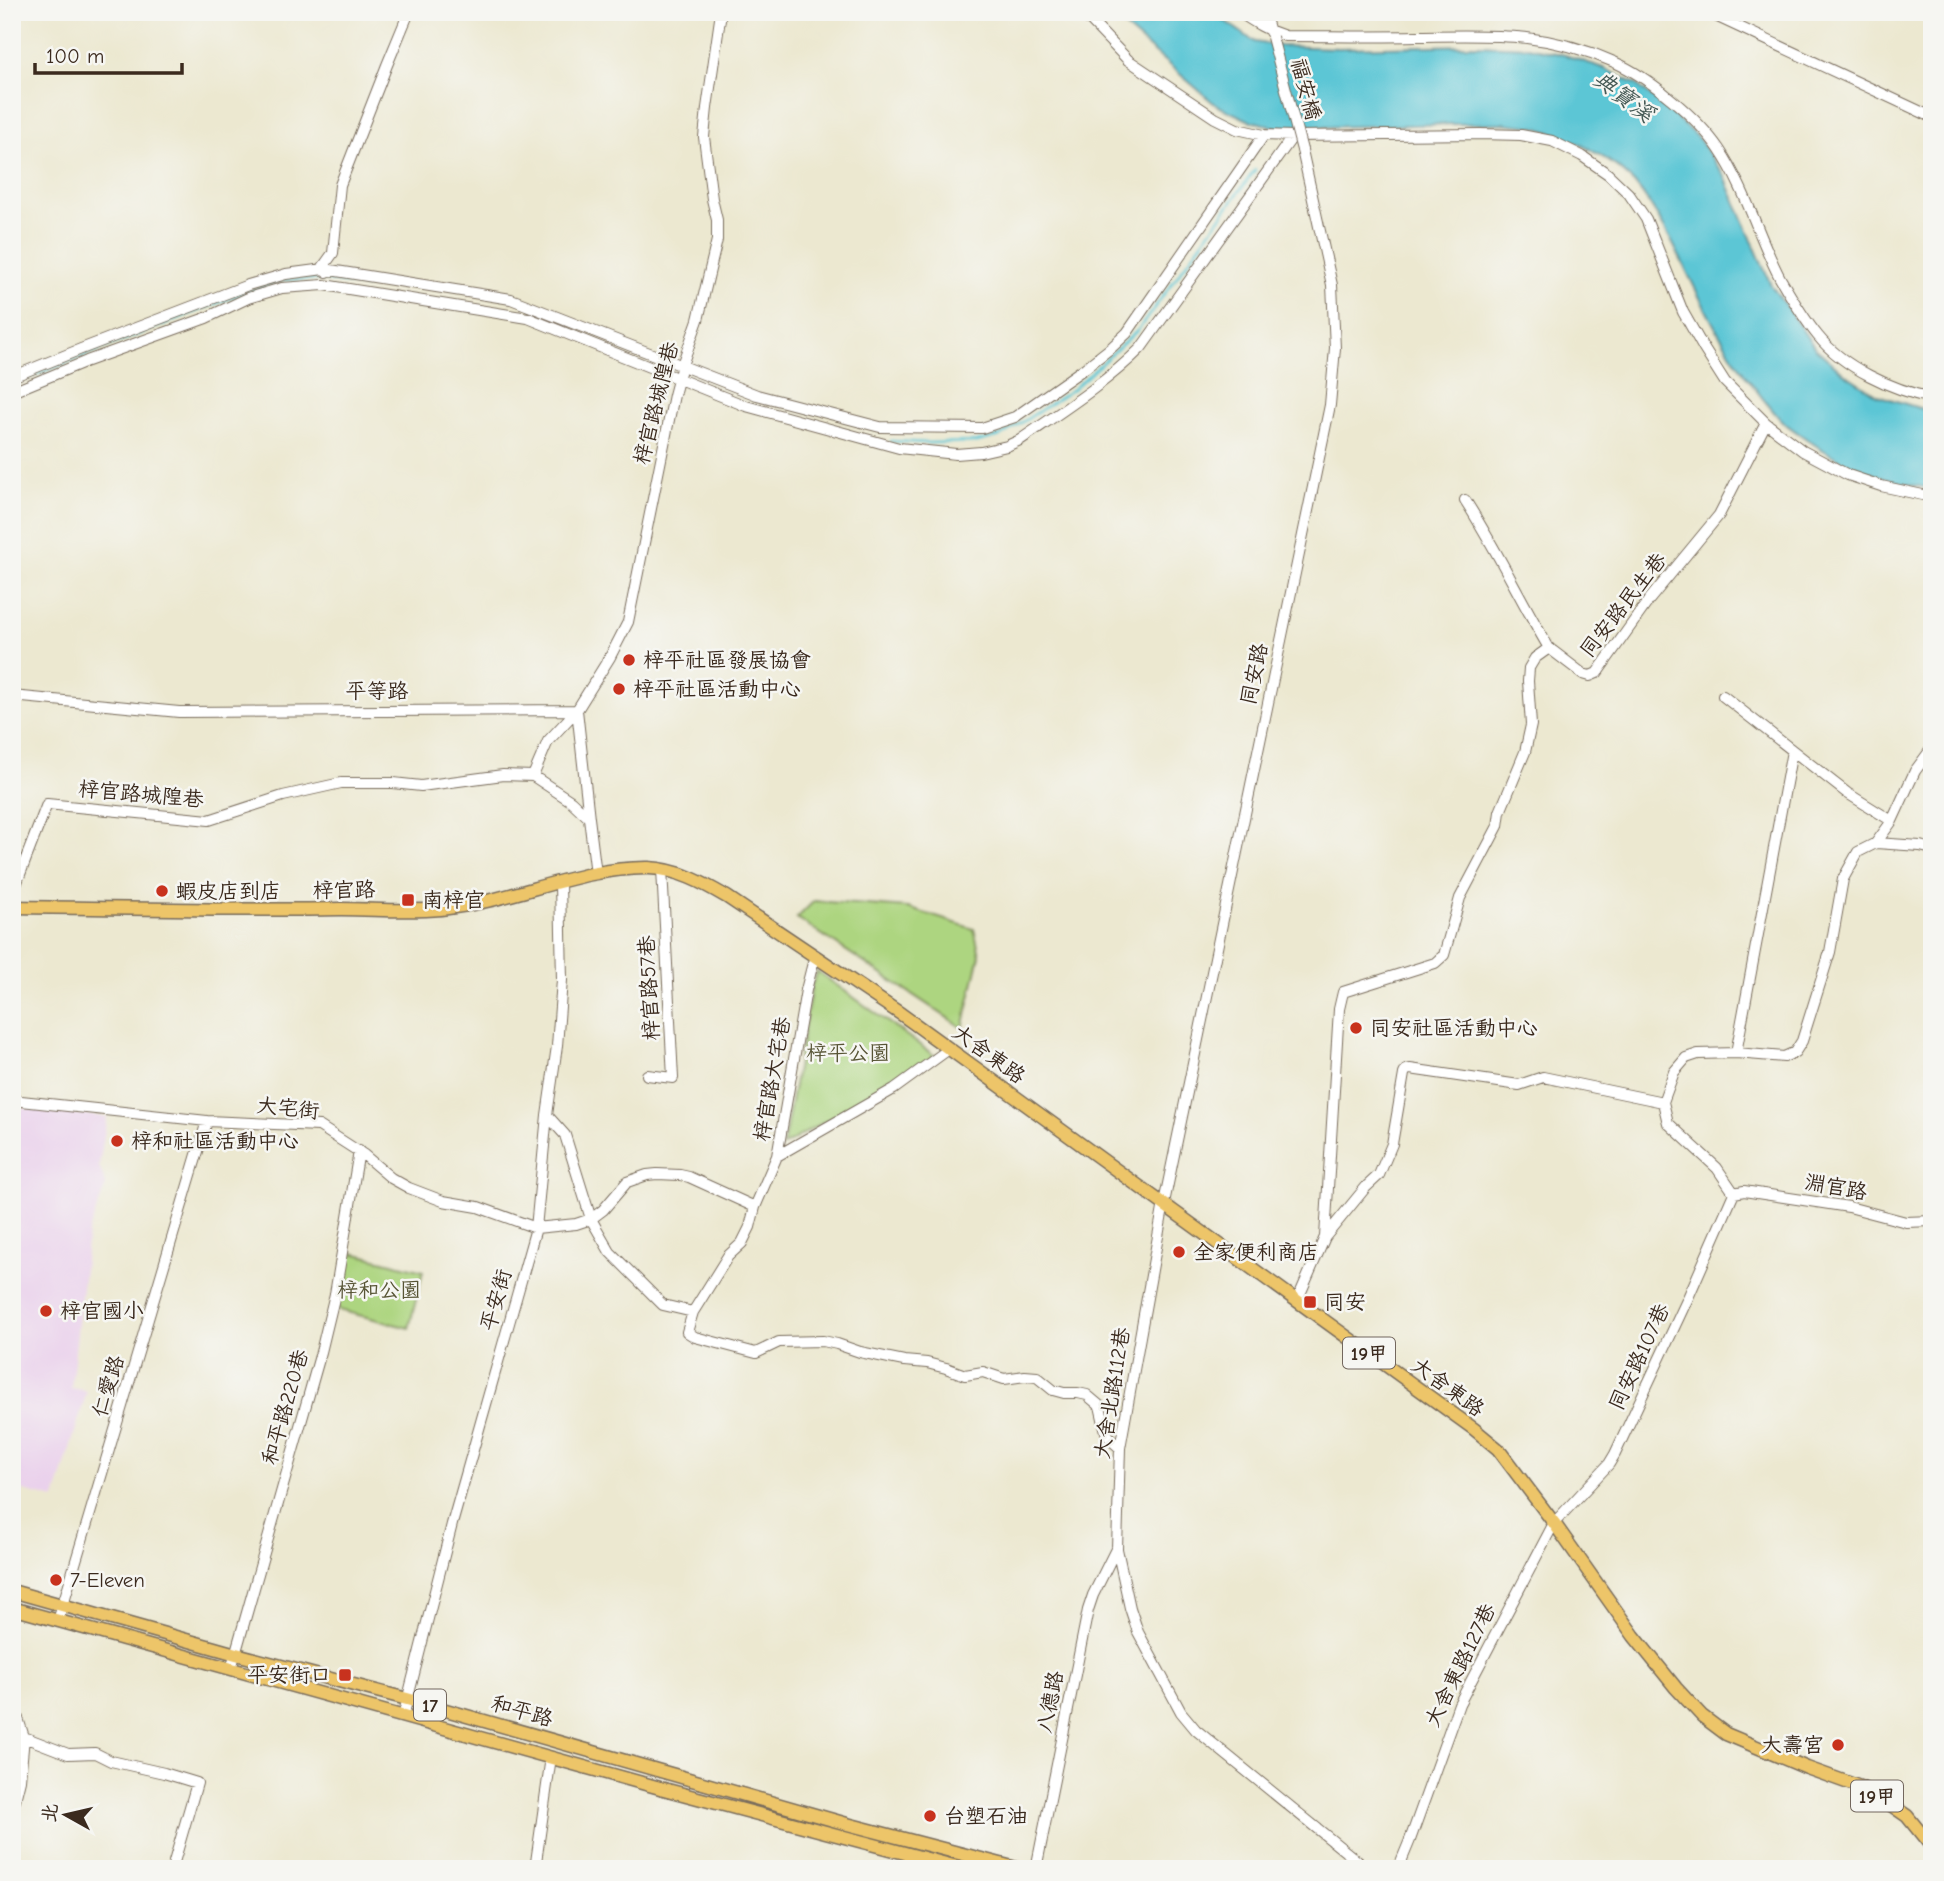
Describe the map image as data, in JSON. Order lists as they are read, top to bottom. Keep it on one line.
{"streets":{"main road":["梓官路","大舍東路","19甲","17","和平路"],"street":["福安橋","梓官路城隍巷","同安路民生巷","同安路","平等路","梓官路57巷","梓官路大宅巷","大宅街","淵官路","平安街","同安路107巷","仁愛路","大舍北路112巷","和平路220巷","大舍東路127巷","八德路"]},"crossings":[["福安橋","同安路"],["梓官路城隍巷","平等路"],["同安路","大舍東路"],["同安路","大舍北路112巷"],["梓官路","梓官路57巷"],["梓官路","大舍東路"],["梓官路","梓官路大宅巷"],["梓官路","平安街"],["大舍東路","梓官路大宅巷"],["大舍東路","同安路107巷"],["大舍東路","大舍北路112巷"],["大舍東路","大舍東路127巷"],["梓官路大宅巷","大舍北路112巷"],["大宅街","平安街"],["大宅街","仁愛路"],["大宅街","和平路220巷"],["淵官路","同安路107巷"],["平安街","和平路"],["同安路107巷","大舍東路127巷"],["仁愛路","和平路"],["大舍北路112巷","八德路"],["和平路220巷","和平路"]],"water":["典寶溪"],"parks":["梓平公園","梓和公園"],"places":{"other":["梓平社區發展協會","梓平社區活動中心","蝦皮店到店","同安社區活動中心","梓和社區活動中心","全家便利商店","梓官國小","7-Eleven","大壽宮","台塑石油"],"transit":["南梓官","同安","平安街口"]},"scale_bar":"100 m","north":"left"}
